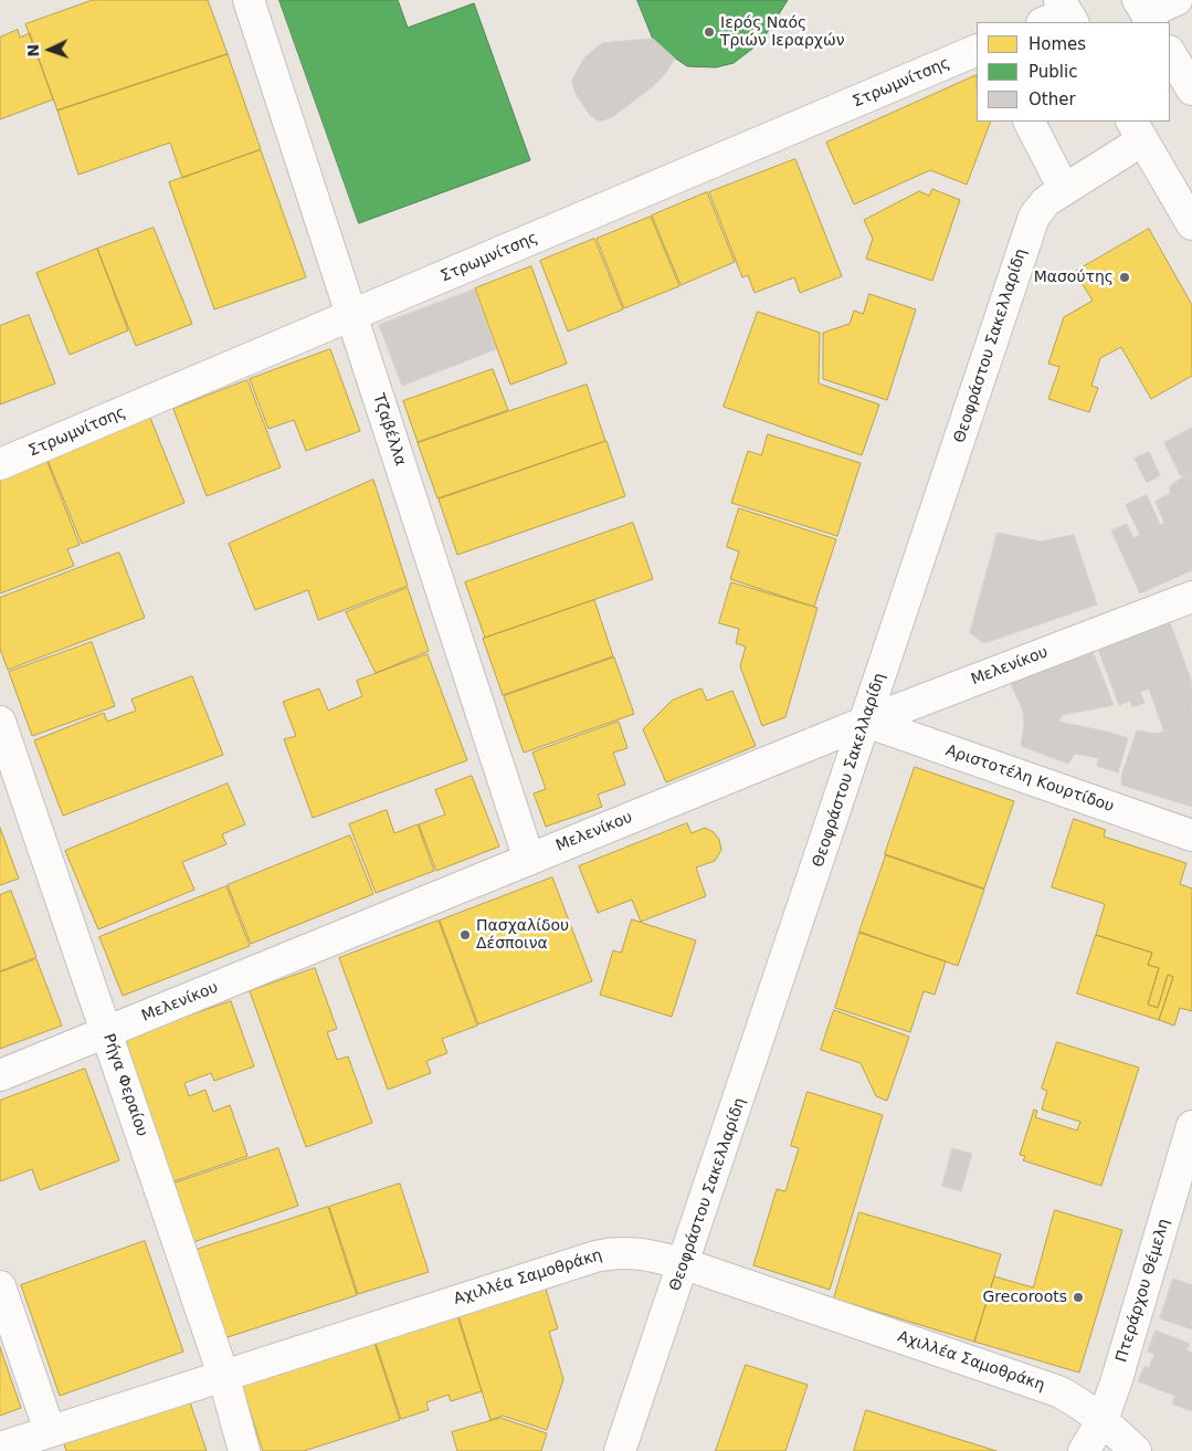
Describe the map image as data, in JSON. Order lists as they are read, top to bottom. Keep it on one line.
{"streets":{"street":["Στρωμνίτσης","Θεοφράστου Σακελλαρίδη","Τζαβέλλα","Μελενίκου","Αριστοτέλη Κουρτίδου","Ρήγα Φεραίου","Αχιλλέα Σαμοθράκη","Πτεράρχου Θέμελη"]},"crossings":[["Στρωμνίτσης","Τζαβέλλα"],["Θεοφράστου Σακελλαρίδη","Μελενίκου"],["Θεοφράστου Σακελλαρίδη","Αριστοτέλη Κουρτίδου"],["Θεοφράστου Σακελλαρίδη","Αχιλλέα Σαμοθράκη"],["Τζαβέλλα","Μελενίκου"],["Μελενίκου","Αριστοτέλη Κουρτίδου"],["Μελενίκου","Ρήγα Φεραίου"],["Ρήγα Φεραίου","Αχιλλέα Σαμοθράκη"],["Αχιλλέα Σαμοθράκη","Πτεράρχου Θέμελη"]],"places":["Ιερός Ναός Τριών Ιεραρχών","Μασούτης","Πασχαλίδου Δέσποινα","Grecoroots"],"legend":["Homes","Public","Other"],"north":"left"}
